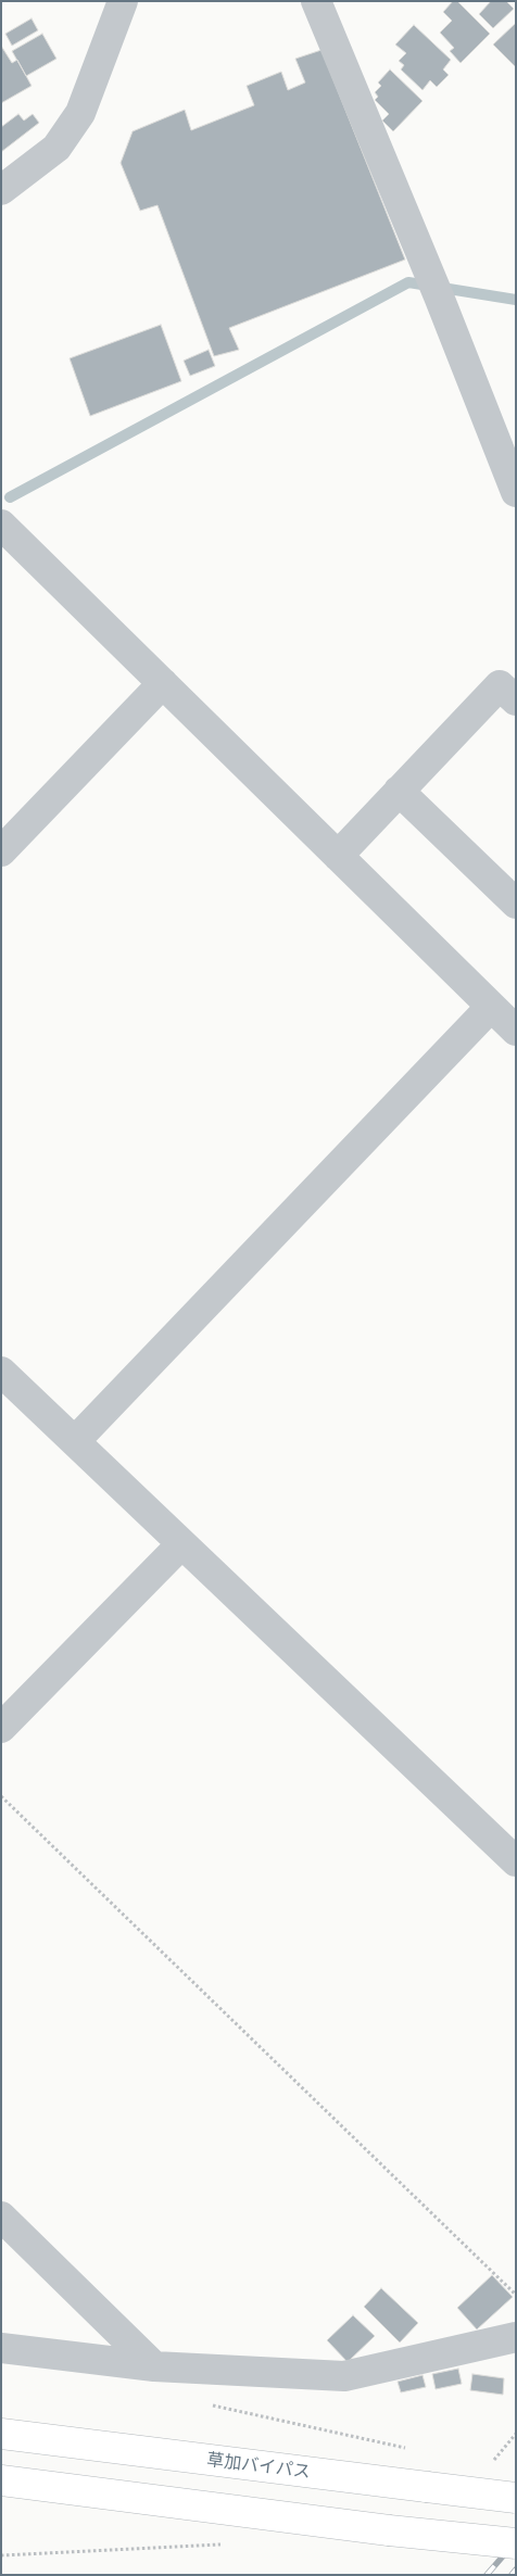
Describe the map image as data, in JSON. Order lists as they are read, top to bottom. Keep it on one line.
{"streets":{"highway":["草加バイパス"]}}
